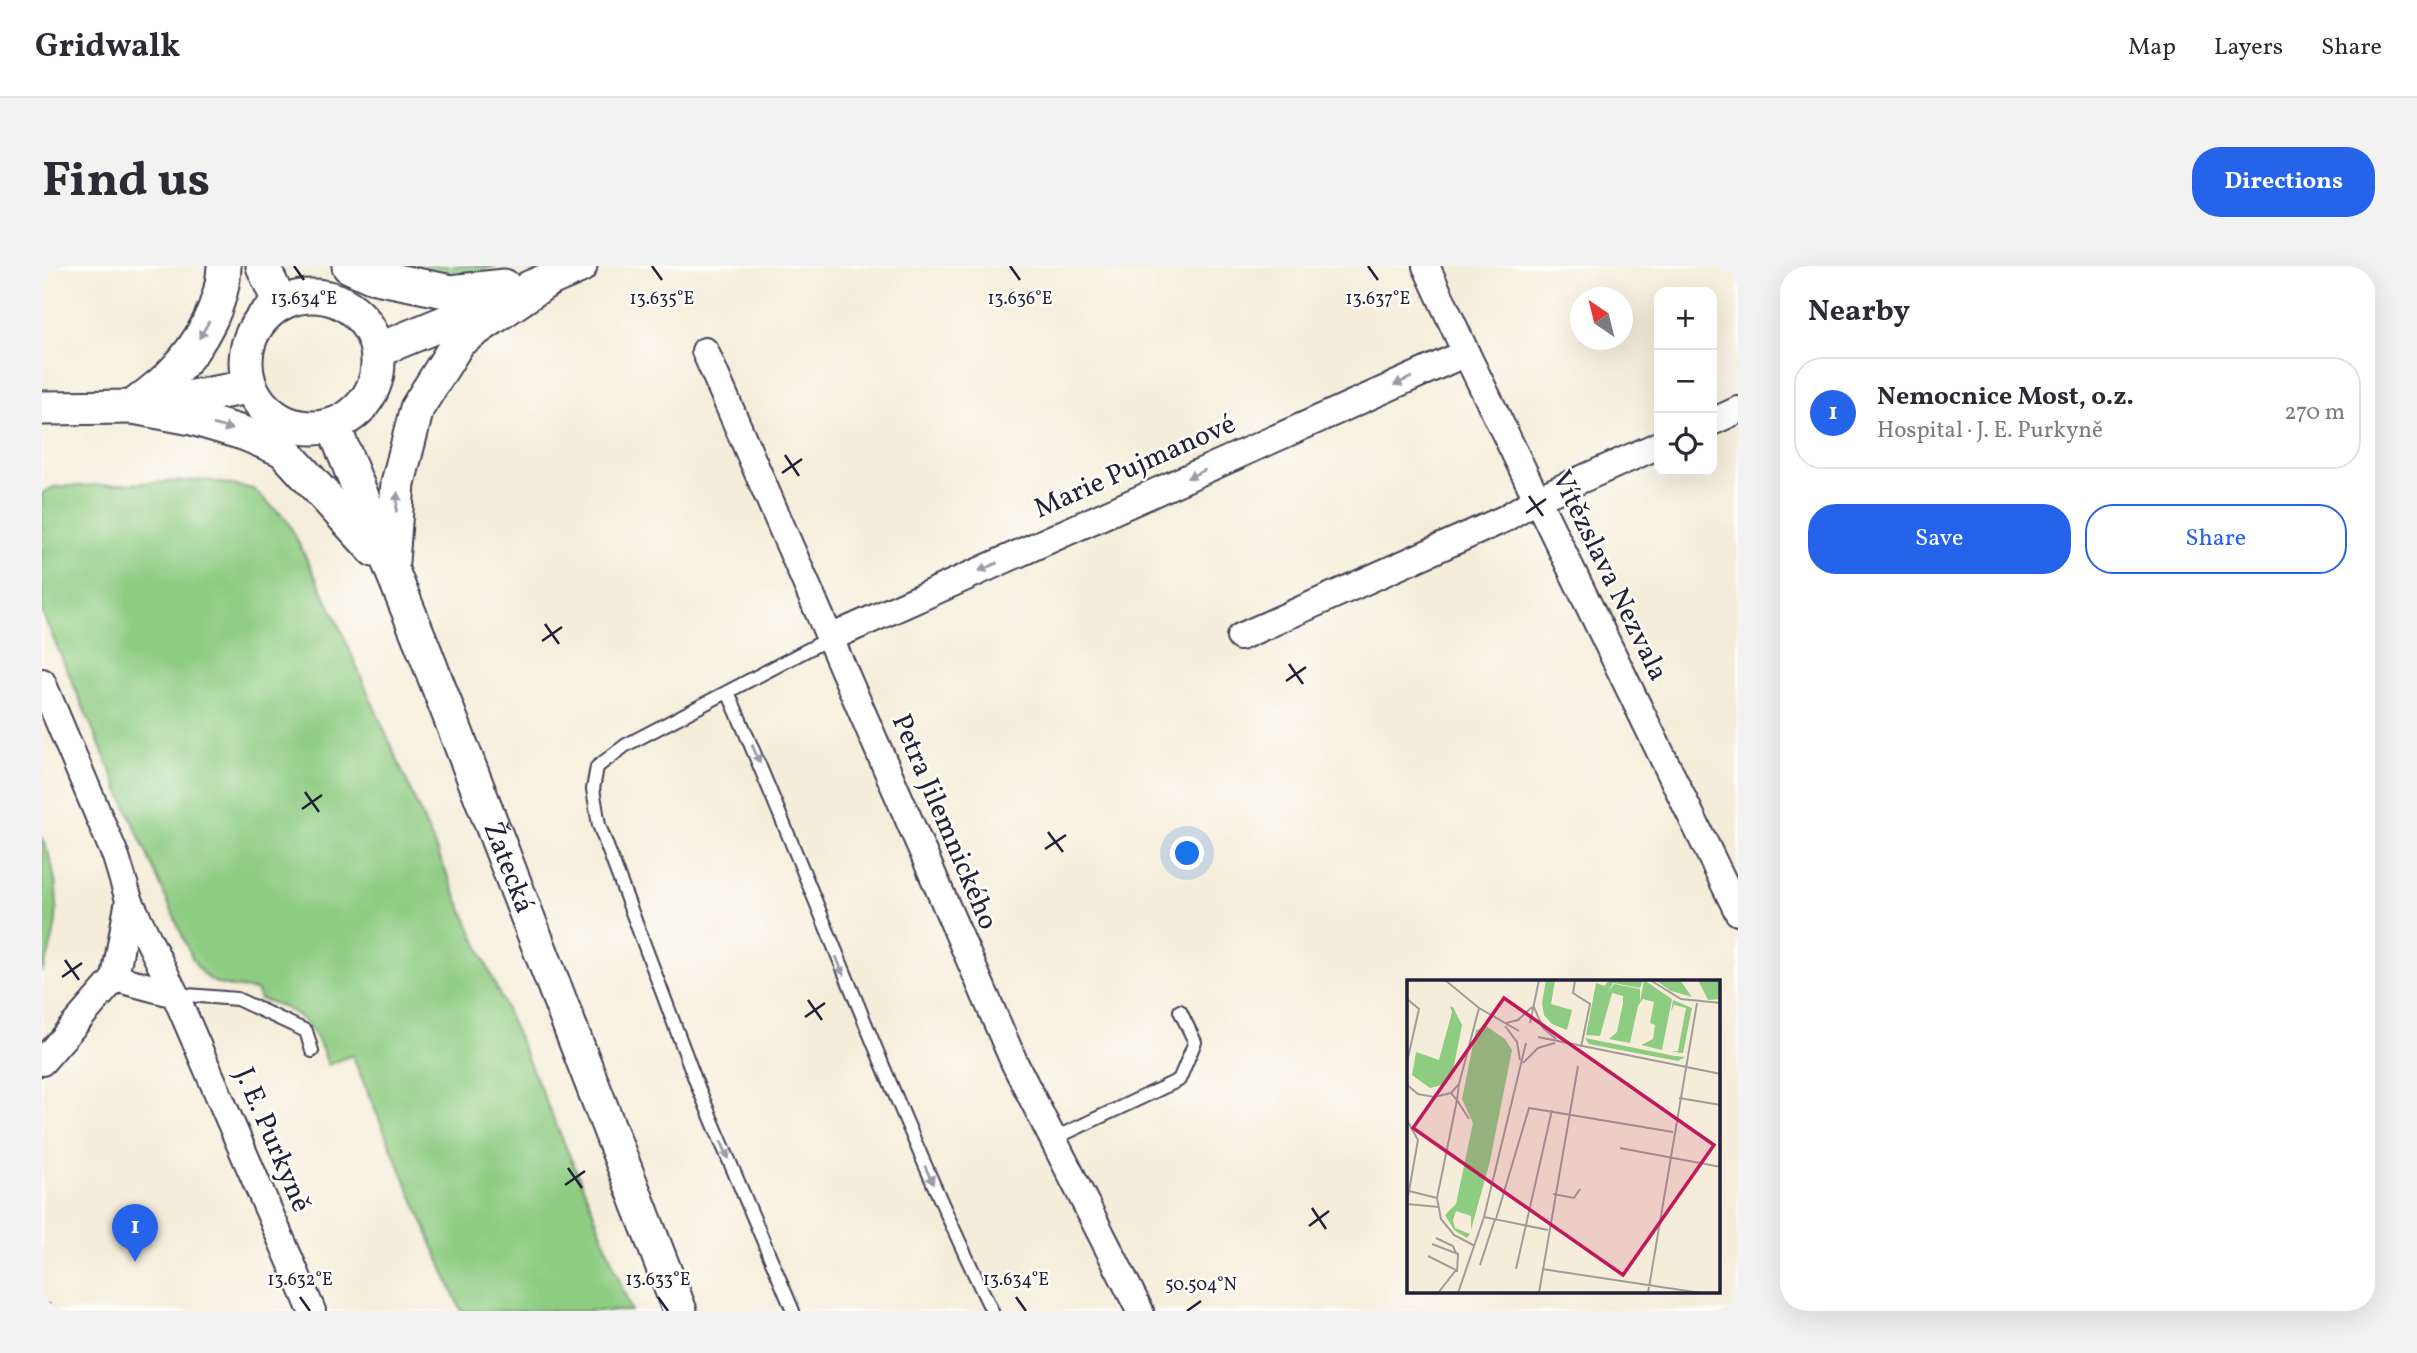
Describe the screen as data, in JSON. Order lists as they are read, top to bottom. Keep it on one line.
{"streets":{"street":["Marie Pujmanové","Vítězslava Nezvala","Petra Jilemnického","Žatecká","J. E. Purkyně"]},"crossings":[["Marie Pujmanové","Vítězslava Nezvala"],["Marie Pujmanové","Petra Jilemnického"]],"north":"top left","page":{"header":"Gridwalk","nav":["Map","Layers","Share"],"buttons":["Directions",["Save","Share"]],"title":"Find us","heading":"Nearby","map_buttons":["+","−"],"list":[{"mark":"1","name":"Nemocnice Most, o.z.","note":"Hospital · J. E. Purkyně","value":"270 m"}],"pins":"1"},"coordinates":["13.636°E","13.637°E","13.634°E","13.635°E","13.632°E","13.633°E","50.504°N"]}
